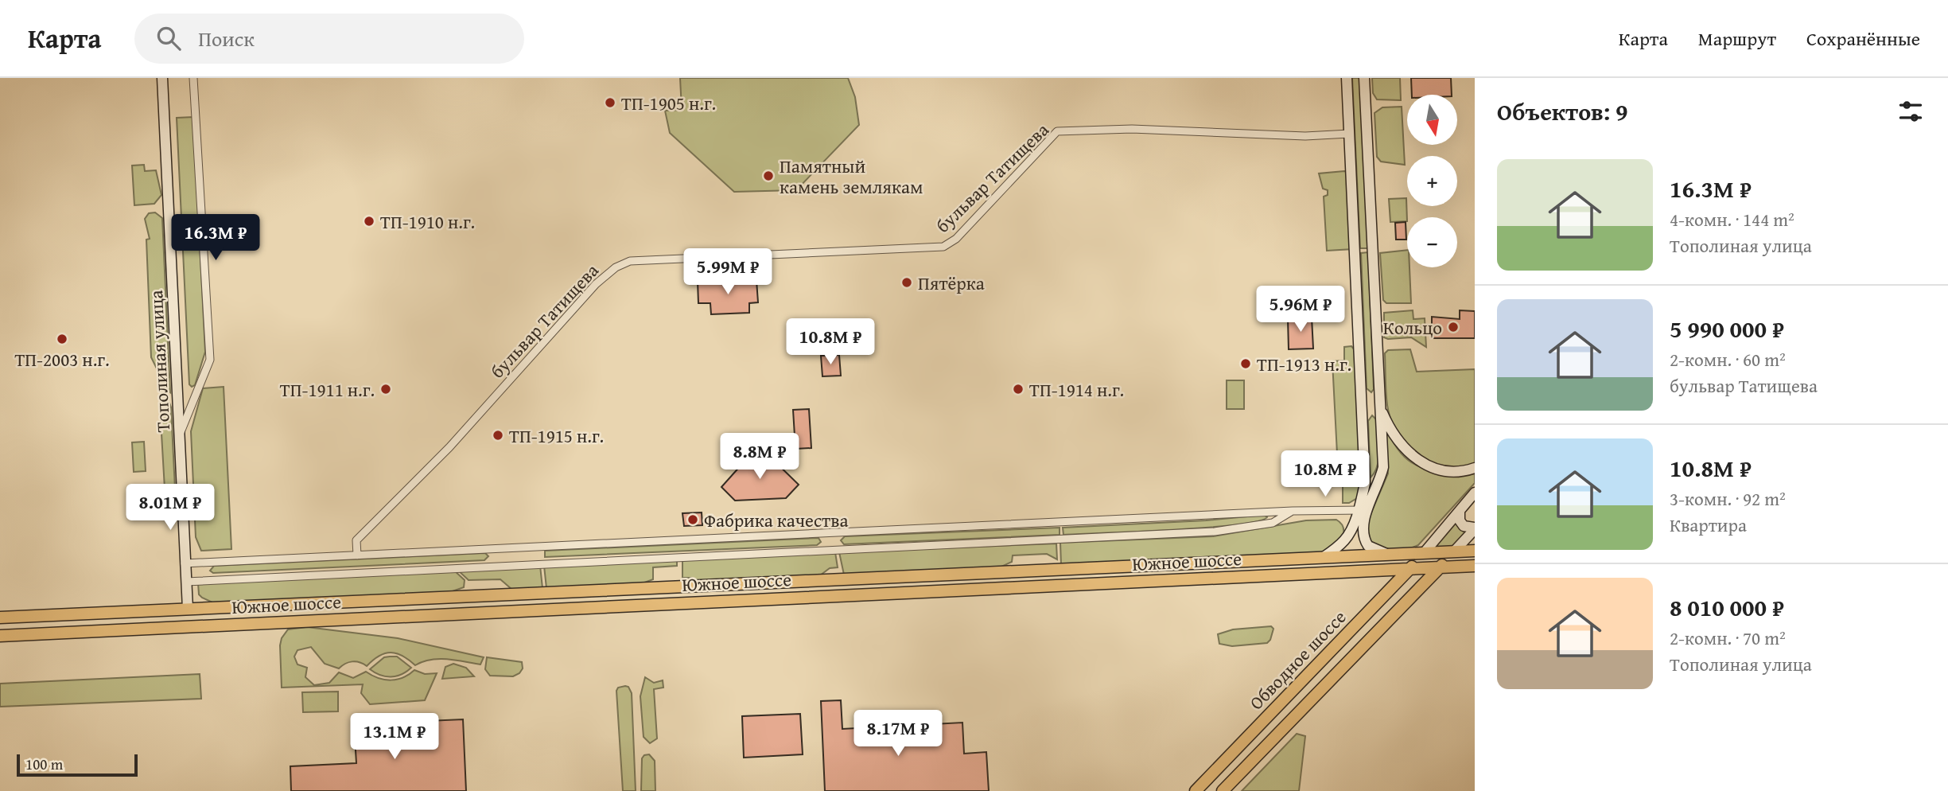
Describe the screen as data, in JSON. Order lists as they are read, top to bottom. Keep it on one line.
{"streets":{"main road":["Тополиная улица","Южное шоссе","Обводное шоссе"],"street":["бульвар Татищева"]},"crossings":[["Тополиная улица","Южное шоссе"],["Южное шоссе","Обводное шоссе"]],"places":["ТП-1905 н.г.","Памятный камень землякам","ТП-1910 н.г.","Пятёрка","Кольцо","ТП-2003 н.г.","ТП-1913 н.г.","ТП-1911 н.г.","ТП-1914 н.г.","ТП-1915 н.г.","Фабрика качества"],"scale_bar":"100 m","north":"bottom","page":{"header":"Карта","search":"Поиск","nav":["Карта","Маршрут","Сохранённые"],"heading":"Объектов: 9","map_buttons":["+","−"],"list":[{"name":"16.3M ₽","note":"4-комн. · 144 m² · Тополиная улица"},{"name":"5 990 000 ₽","note":"2-комн. · 60 m² · бульвар Татищева"},{"name":"10.8M ₽","note":"3-комн. · 92 m² · Квартира"},{"name":"8 010 000 ₽","note":"2-комн. · 70 m² · Тополиная улица"}],"price":["16.3M ₽","5.99M ₽","5.96M ₽","10.8M ₽","8.8M ₽","10.8M ₽","8.01M ₽","8.17M ₽","13.1M ₽"],"scale":"100 m"}}
